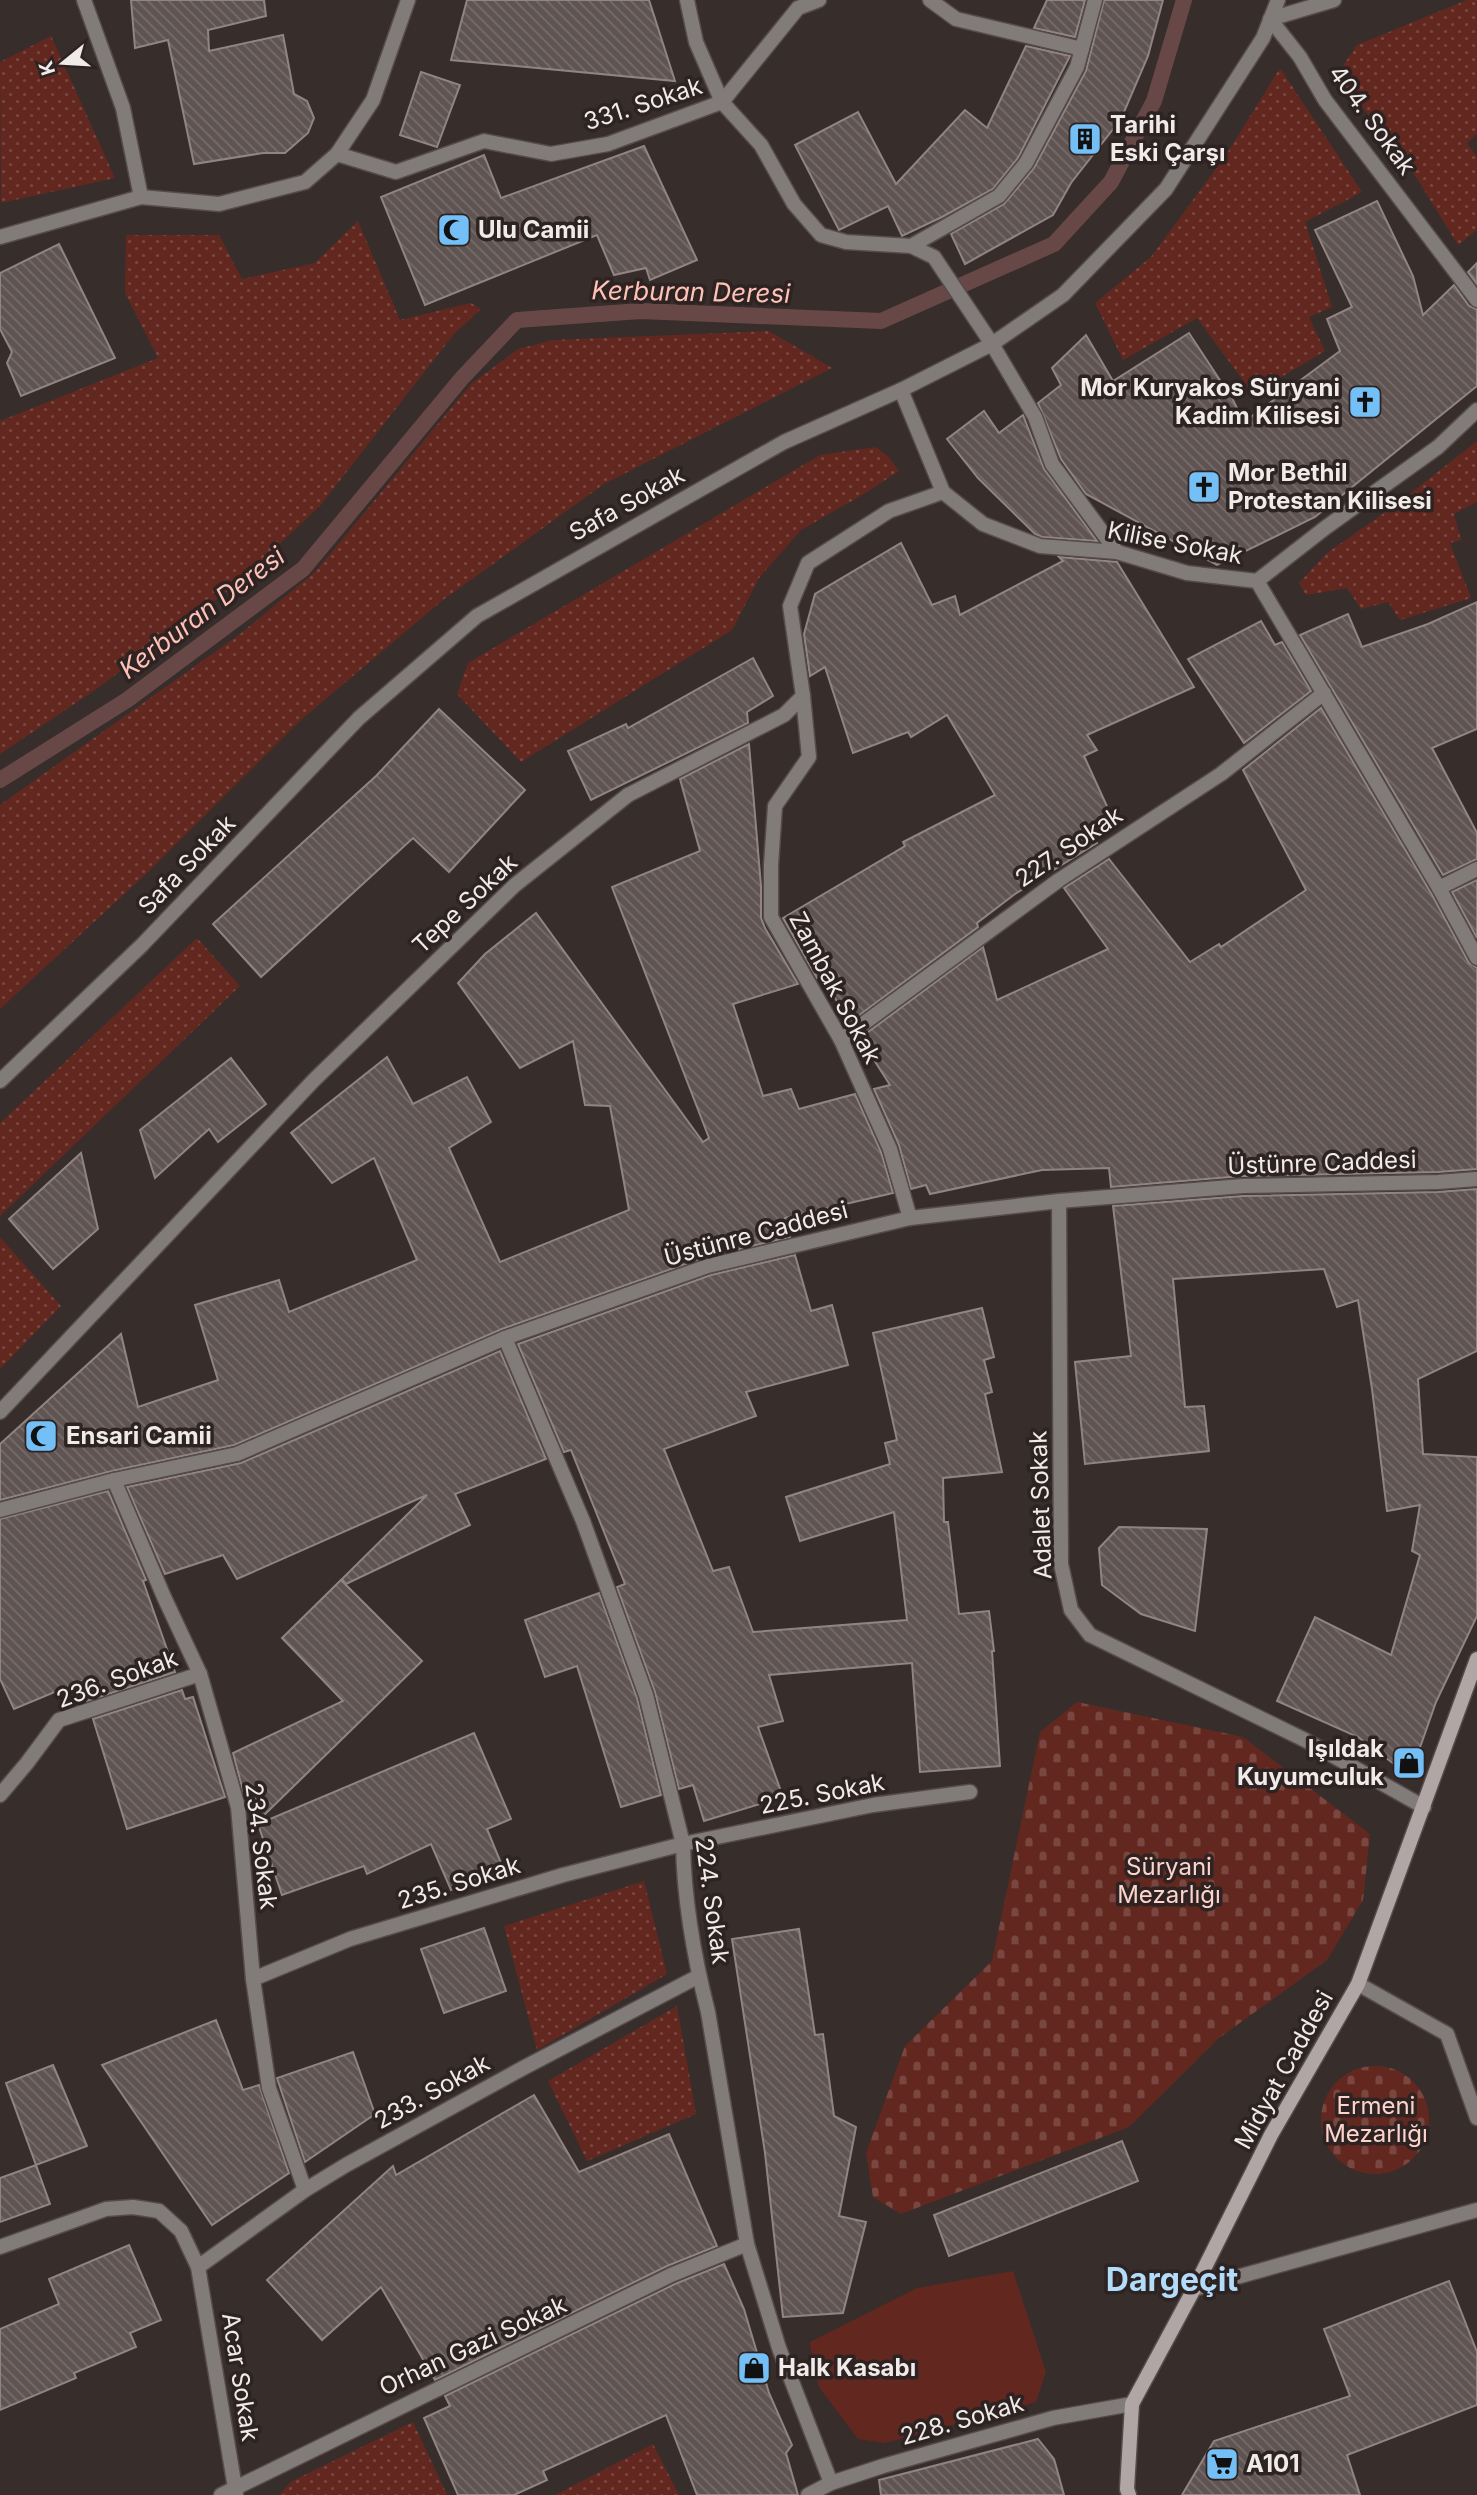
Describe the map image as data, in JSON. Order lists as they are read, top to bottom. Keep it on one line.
{"streets":{"main road":["Midyat Caddesi"],"street":["331. Sokak","404. Sokak","Safa Sokak","Kilise Sokak","227. Sokak","Tepe Sokak","Zambak Sokak","Üstünre Caddesi","Adalet Sokak","236. Sokak","225. Sokak","234. Sokak","235. Sokak","224. Sokak","233. Sokak","Orhan Gazi Sokak","Acar Sokak","228. Sokak"]},"crossings":[["404. Sokak","Safa Sokak"],["Safa Sokak","Kilise Sokak"],["Kilise Sokak","227. Sokak"],["227. Sokak","Zambak Sokak"],["Tepe Sokak","Zambak Sokak"],["Zambak Sokak","Üstünre Caddesi"],["Üstünre Caddesi","Adalet Sokak"],["Üstünre Caddesi","234. Sokak"],["Üstünre Caddesi","224. Sokak"],["Adalet Sokak","Midyat Caddesi"],["236. Sokak","234. Sokak"],["225. Sokak","235. Sokak"],["225. Sokak","224. Sokak"],["234. Sokak","235. Sokak"],["234. Sokak","233. Sokak"],["235. Sokak","224. Sokak"],["224. Sokak","233. Sokak"],["224. Sokak","Orhan Gazi Sokak"],["224. Sokak","228. Sokak"],["Midyat Caddesi","228. Sokak"],["233. Sokak","Acar Sokak"],["Orhan Gazi Sokak","Acar Sokak"]],"districts":["Dargeçit"],"water":["Kerburan Deresi"],"parks":["Süryani Mezarlığı","Ermeni Mezarlığı"],"places":{"building":["Tarihi Eski Çarşı"],"mosque":["Ulu Camii","Ensari Camii"],"church":["Mor Kuryakos Süryani Kadim Kilisesi","Mor Bethil Protestan Kilisesi"],"shop":["Işıldak Kuyumculuk","Halk Kasabı"],"supermarket":["A101"]},"north":"left"}
